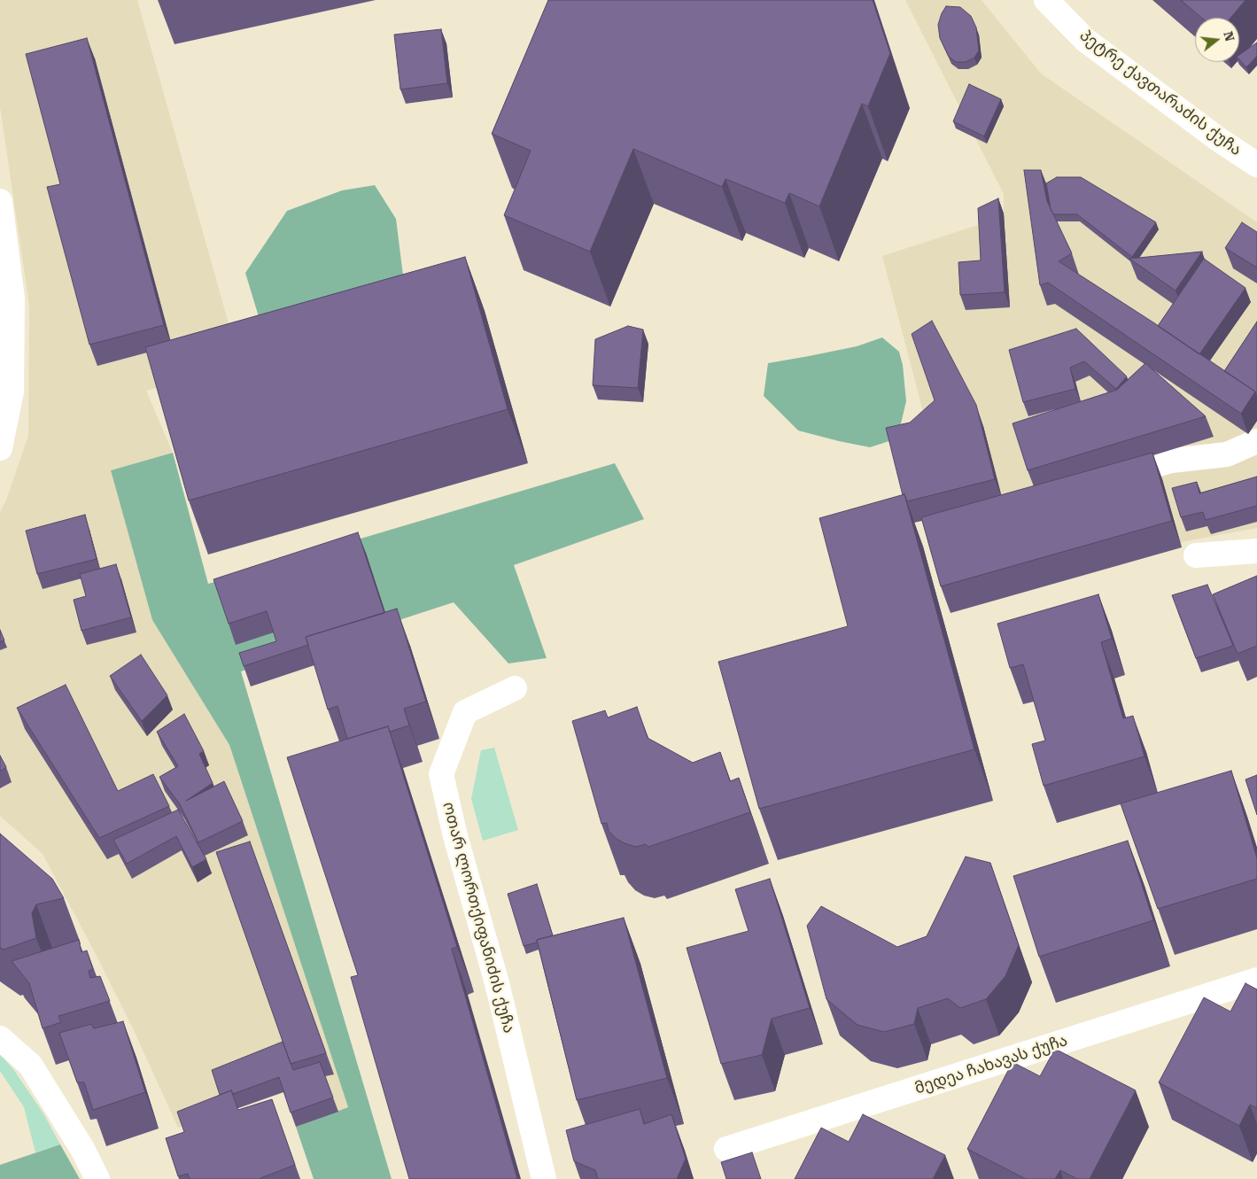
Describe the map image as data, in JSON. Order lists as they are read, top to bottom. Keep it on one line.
{"streets":{"street":["პეტრე ქავთარაძის ქუჩა","ოთარ ლორთქიფანიძის ქუჩა","მედეა ჩახავას ქუჩა"]},"north":"right"}
